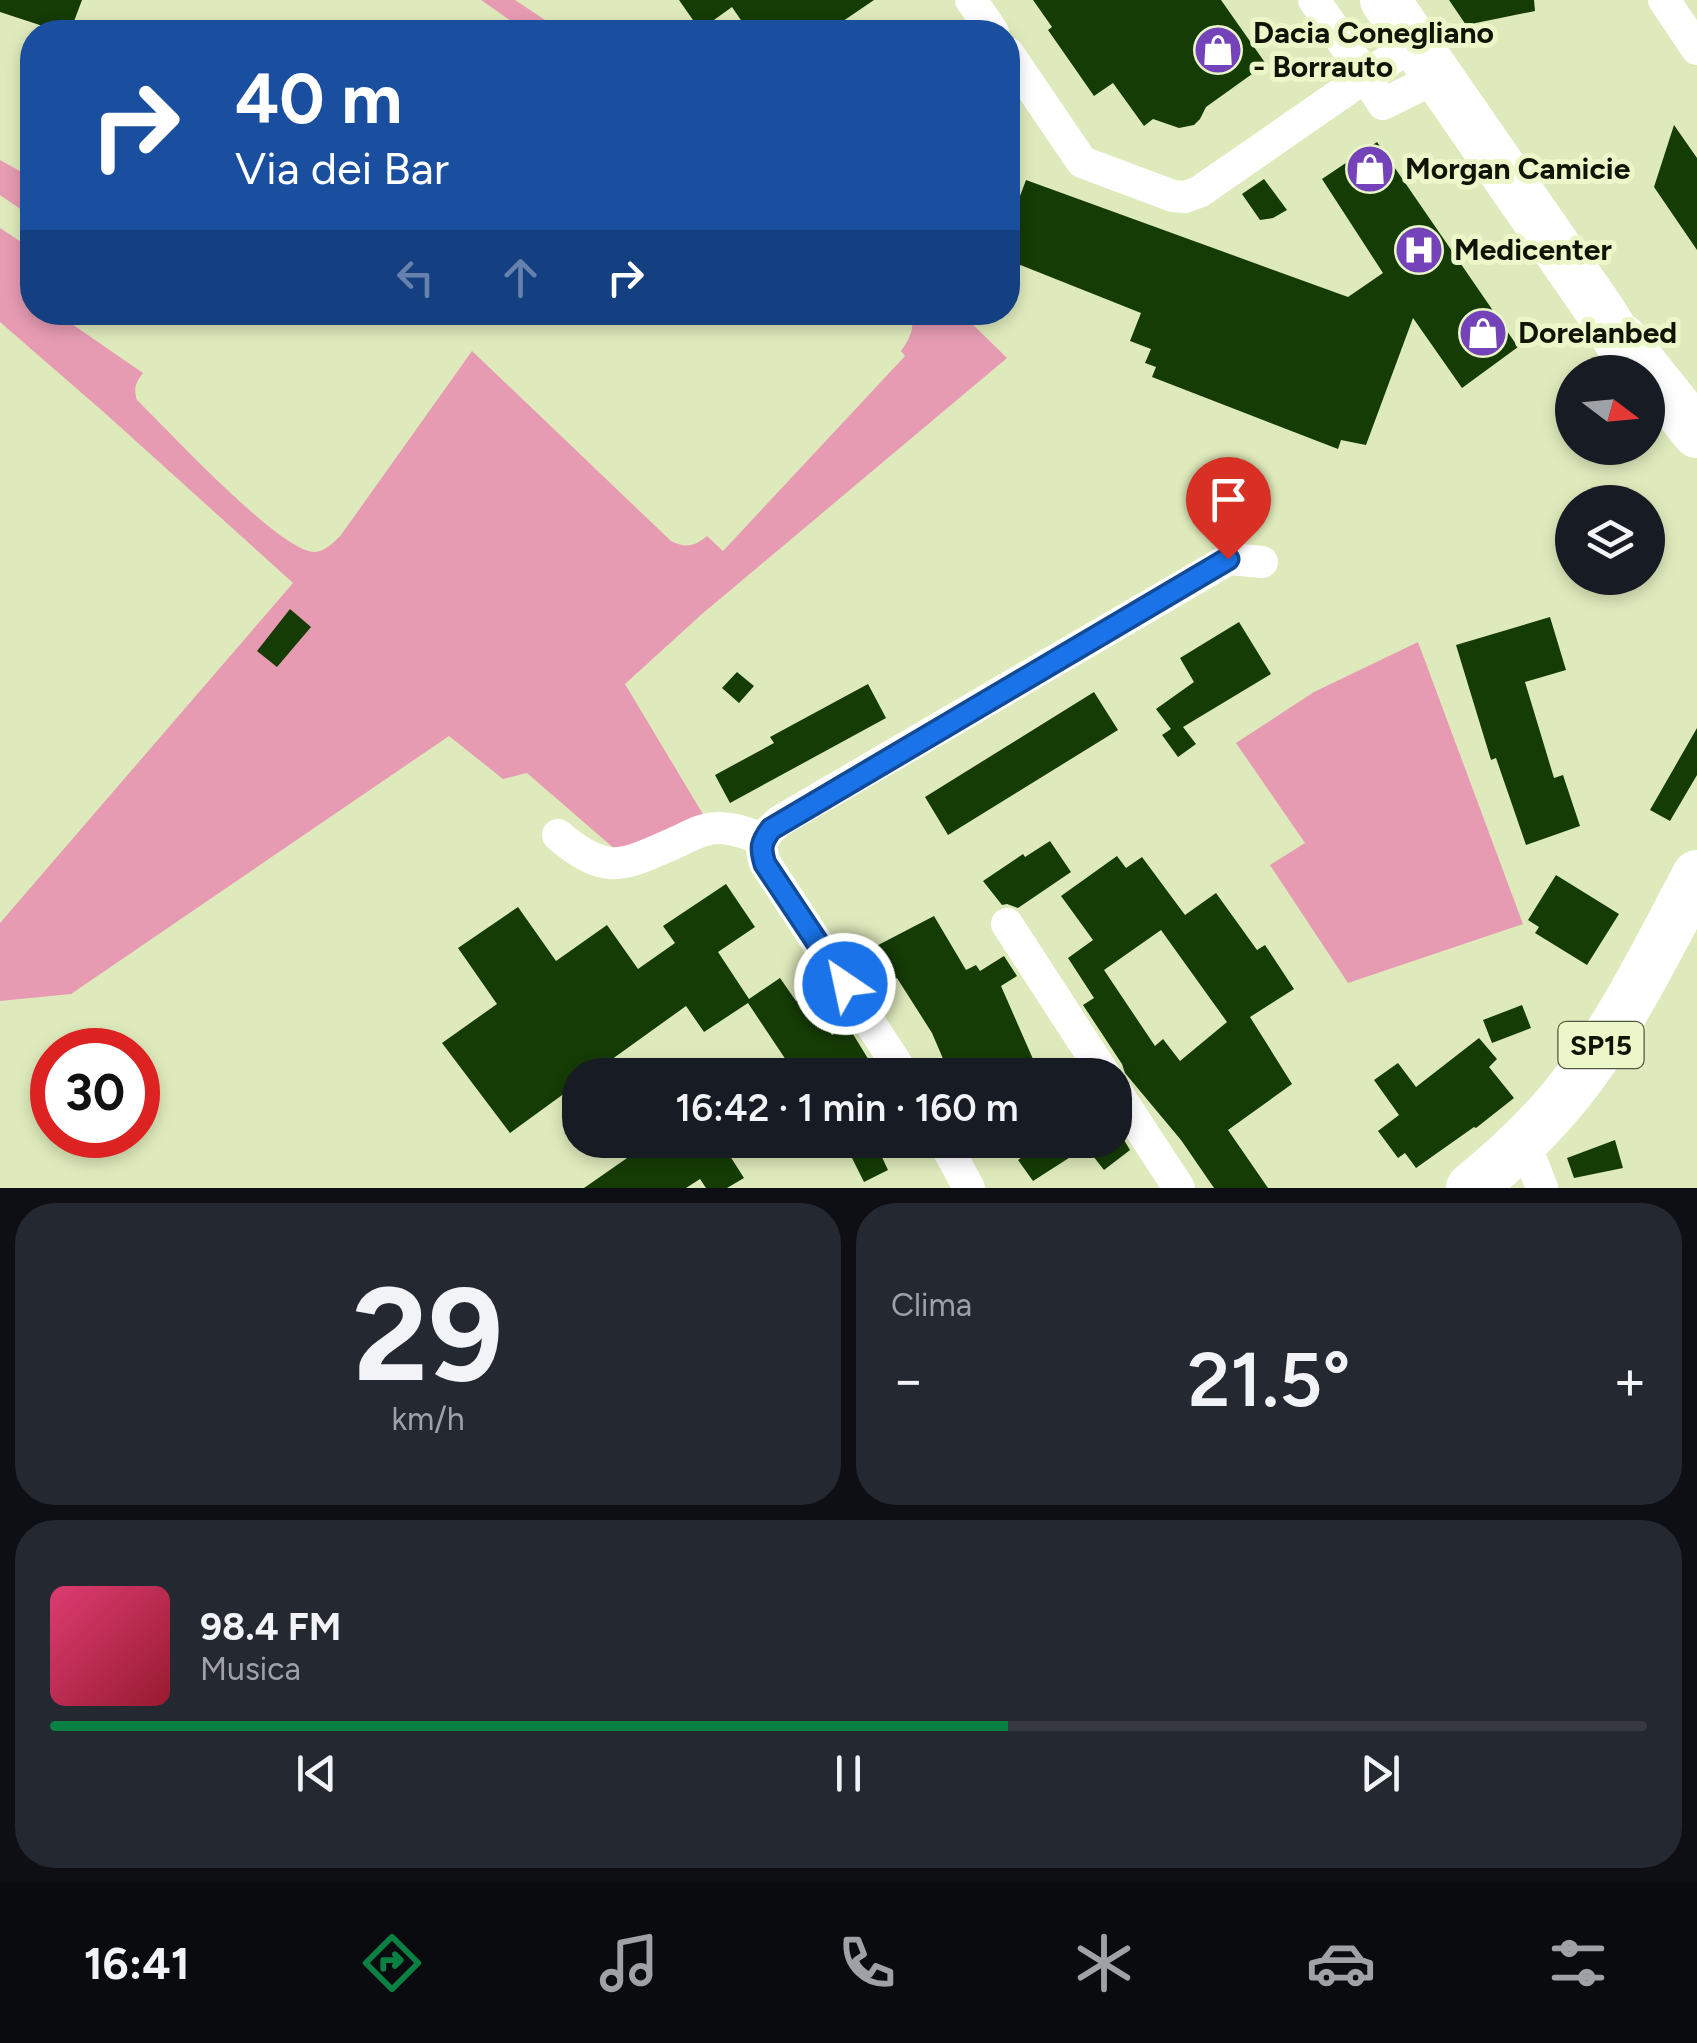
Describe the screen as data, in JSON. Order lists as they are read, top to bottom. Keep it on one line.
{"streets":{"main road":["SP15"]},"places":{"shop":["Dacia Conegliano - Borrauto","Morgan Camicie","Dorelanbed"],"hospital":["Medicenter"]},"north":"right","page":{"turn":["40 m","Via dei Bar"],"limit":"30","trip":"16:42 · 1 min · 160 m","tile":[["29","km/h"],"Clima"],"heat":["−","21.5°","+"],"song":["98.4 FM","Musica"],"tabs":"16:41"}}
